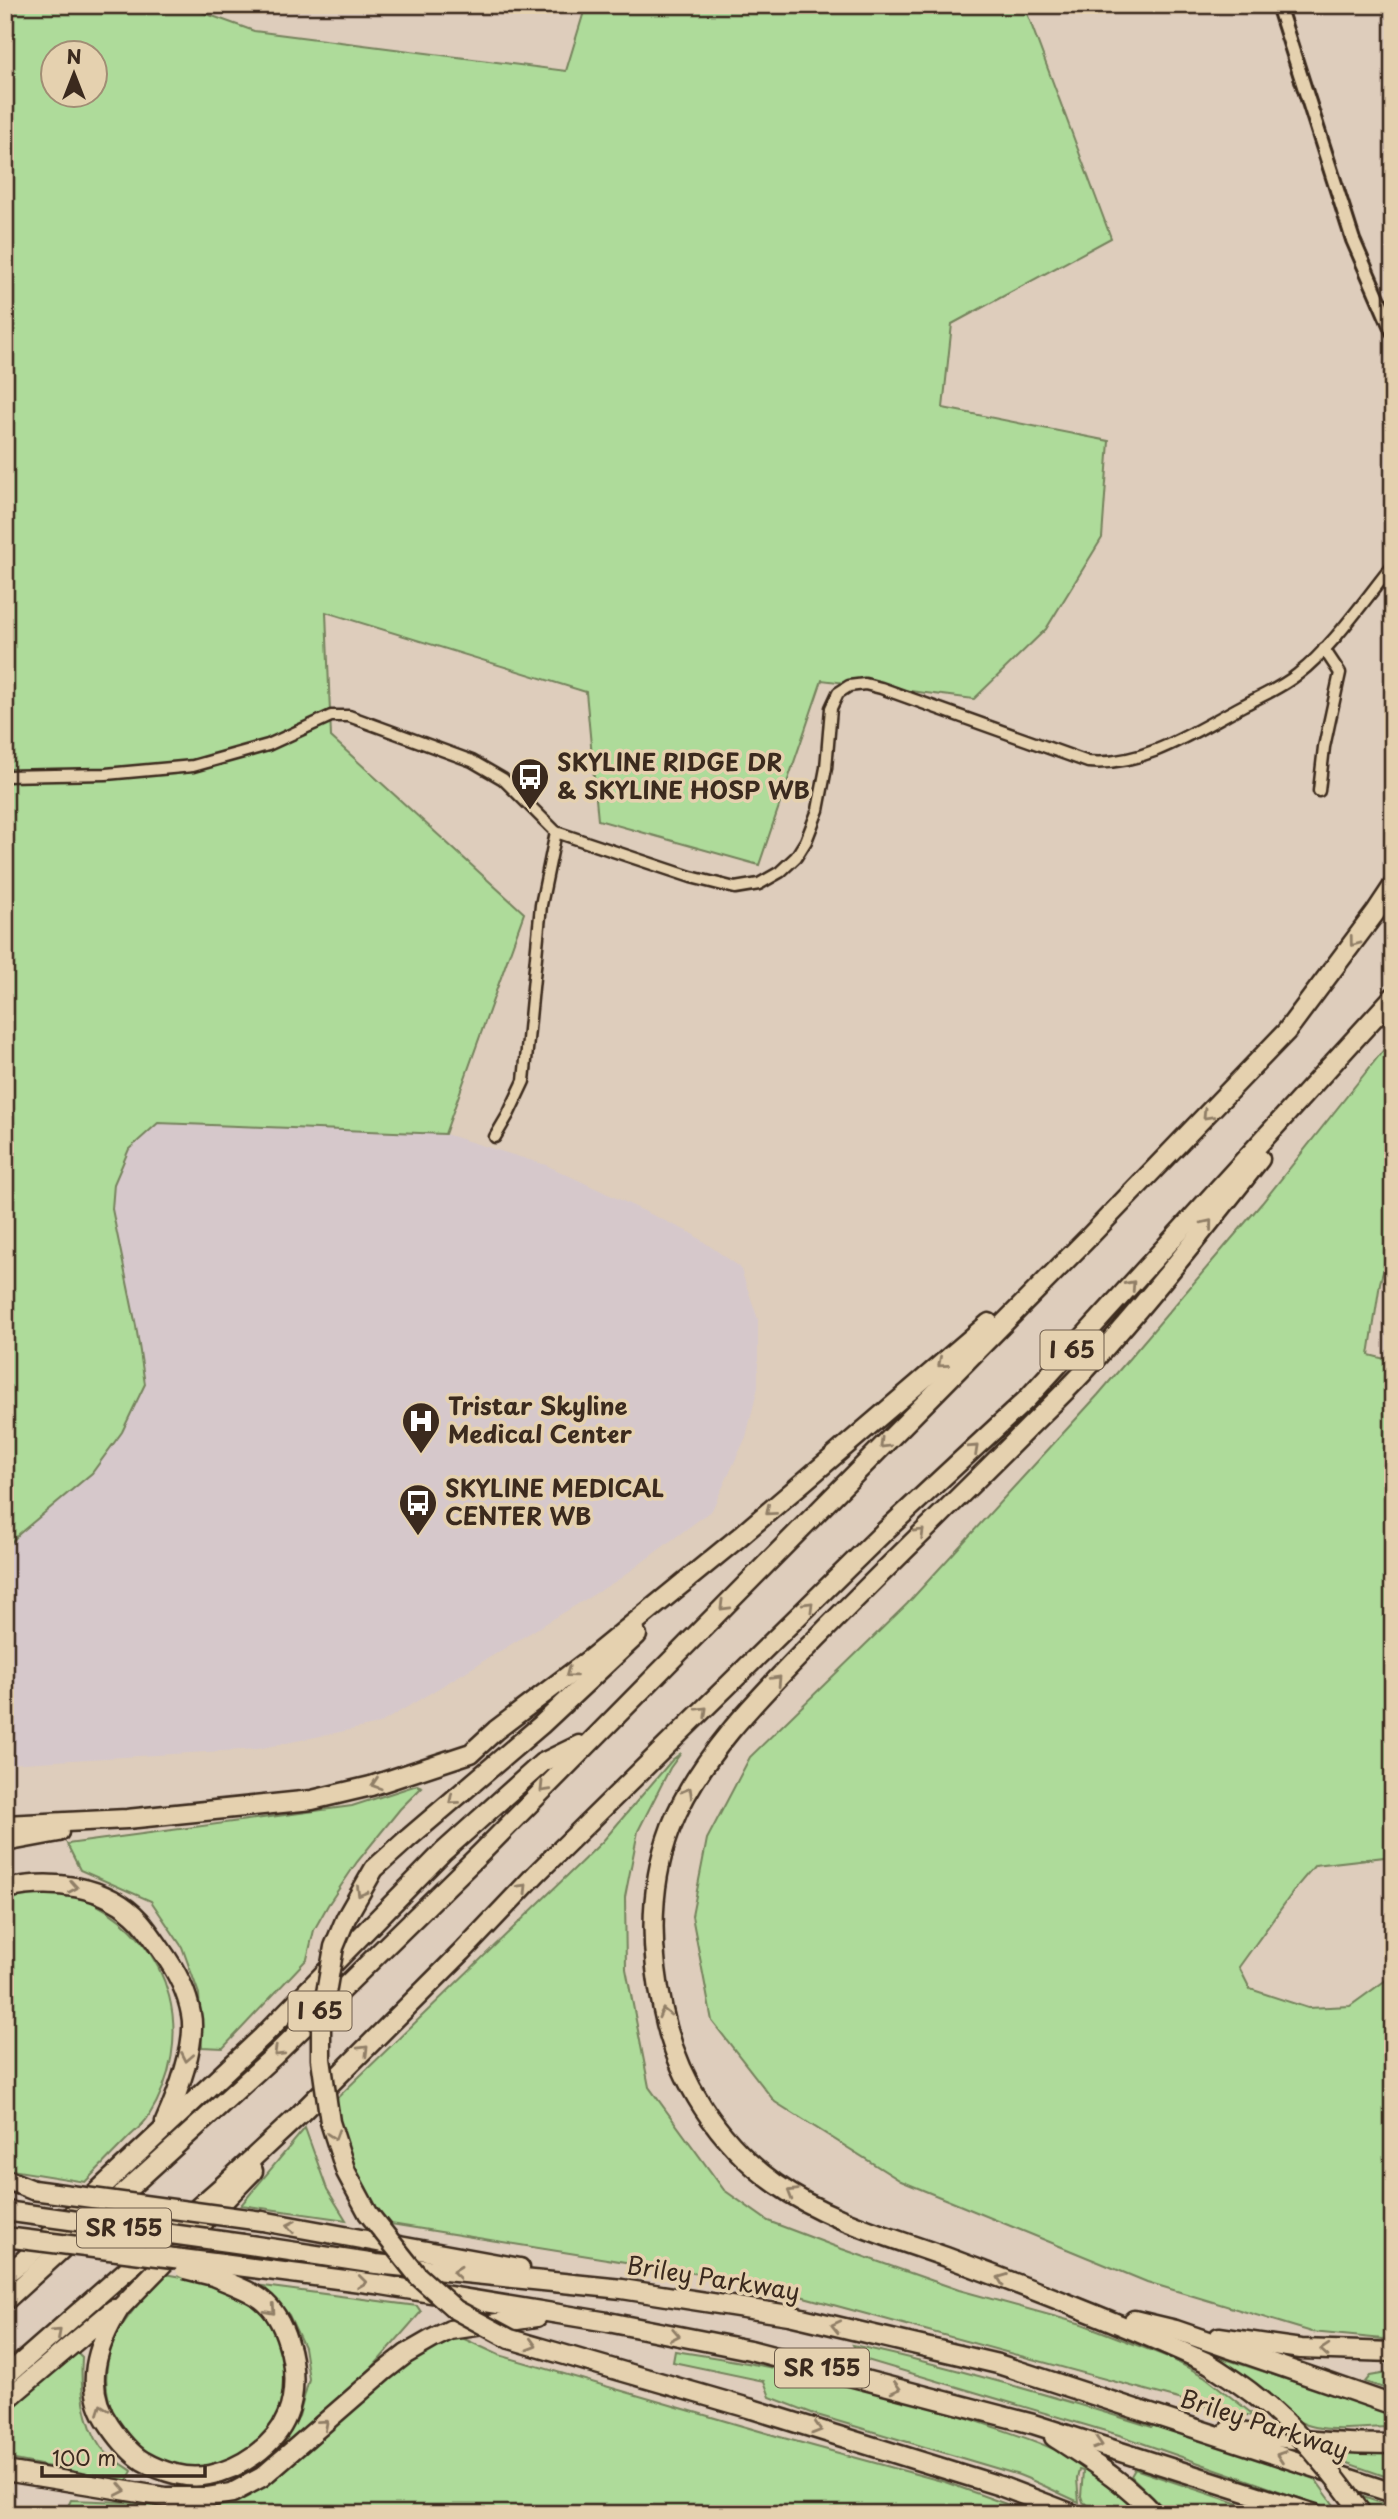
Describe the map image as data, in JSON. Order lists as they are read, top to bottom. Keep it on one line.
{"streets":{"highway":["I 65","SR 155","Briley Parkway"]},"places":{"bus stop":["SKYLINE RIDGE DR & SKYLINE HOSP WB","SKYLINE MEDICAL CENTER WB"],"hospital":["Tristar Skyline Medical Center"]},"scale_bar":"100 m","north":"top"}
